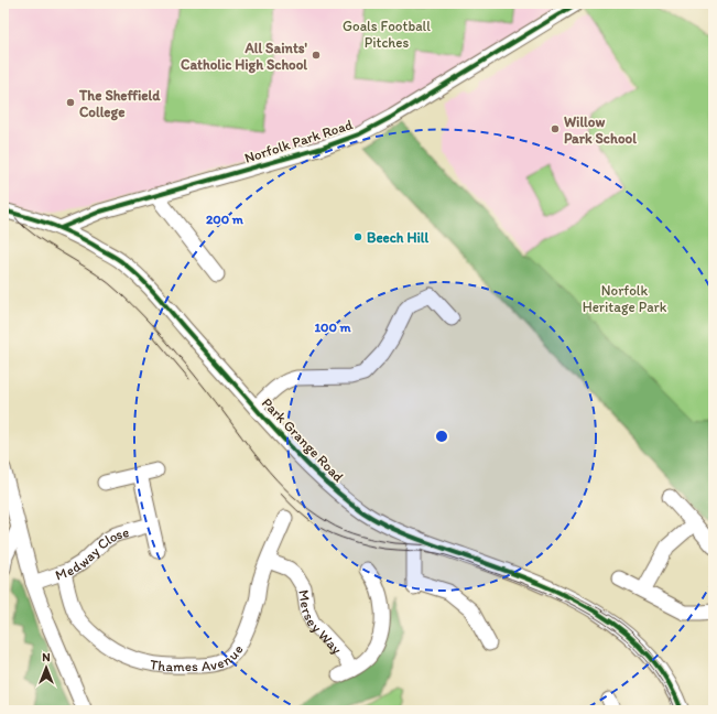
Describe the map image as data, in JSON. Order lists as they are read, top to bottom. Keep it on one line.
{"streets":{"street":["Norfolk Park Road","Park Grange Road","Medway Close","Mersey Way","Thames Avenue"]},"crossings":[["Norfolk Park Road","Park Grange Road"],["Medway Close","Thames Avenue"],["Mersey Way","Thames Avenue"]],"parks":["Goals Football Pitches","Norfolk Heritage Park"],"places":["All Saints' Catholic High School","The Sheffield College","Willow Park School","Beech Hill"],"north":"top","rings":["200 m","100 m"]}
